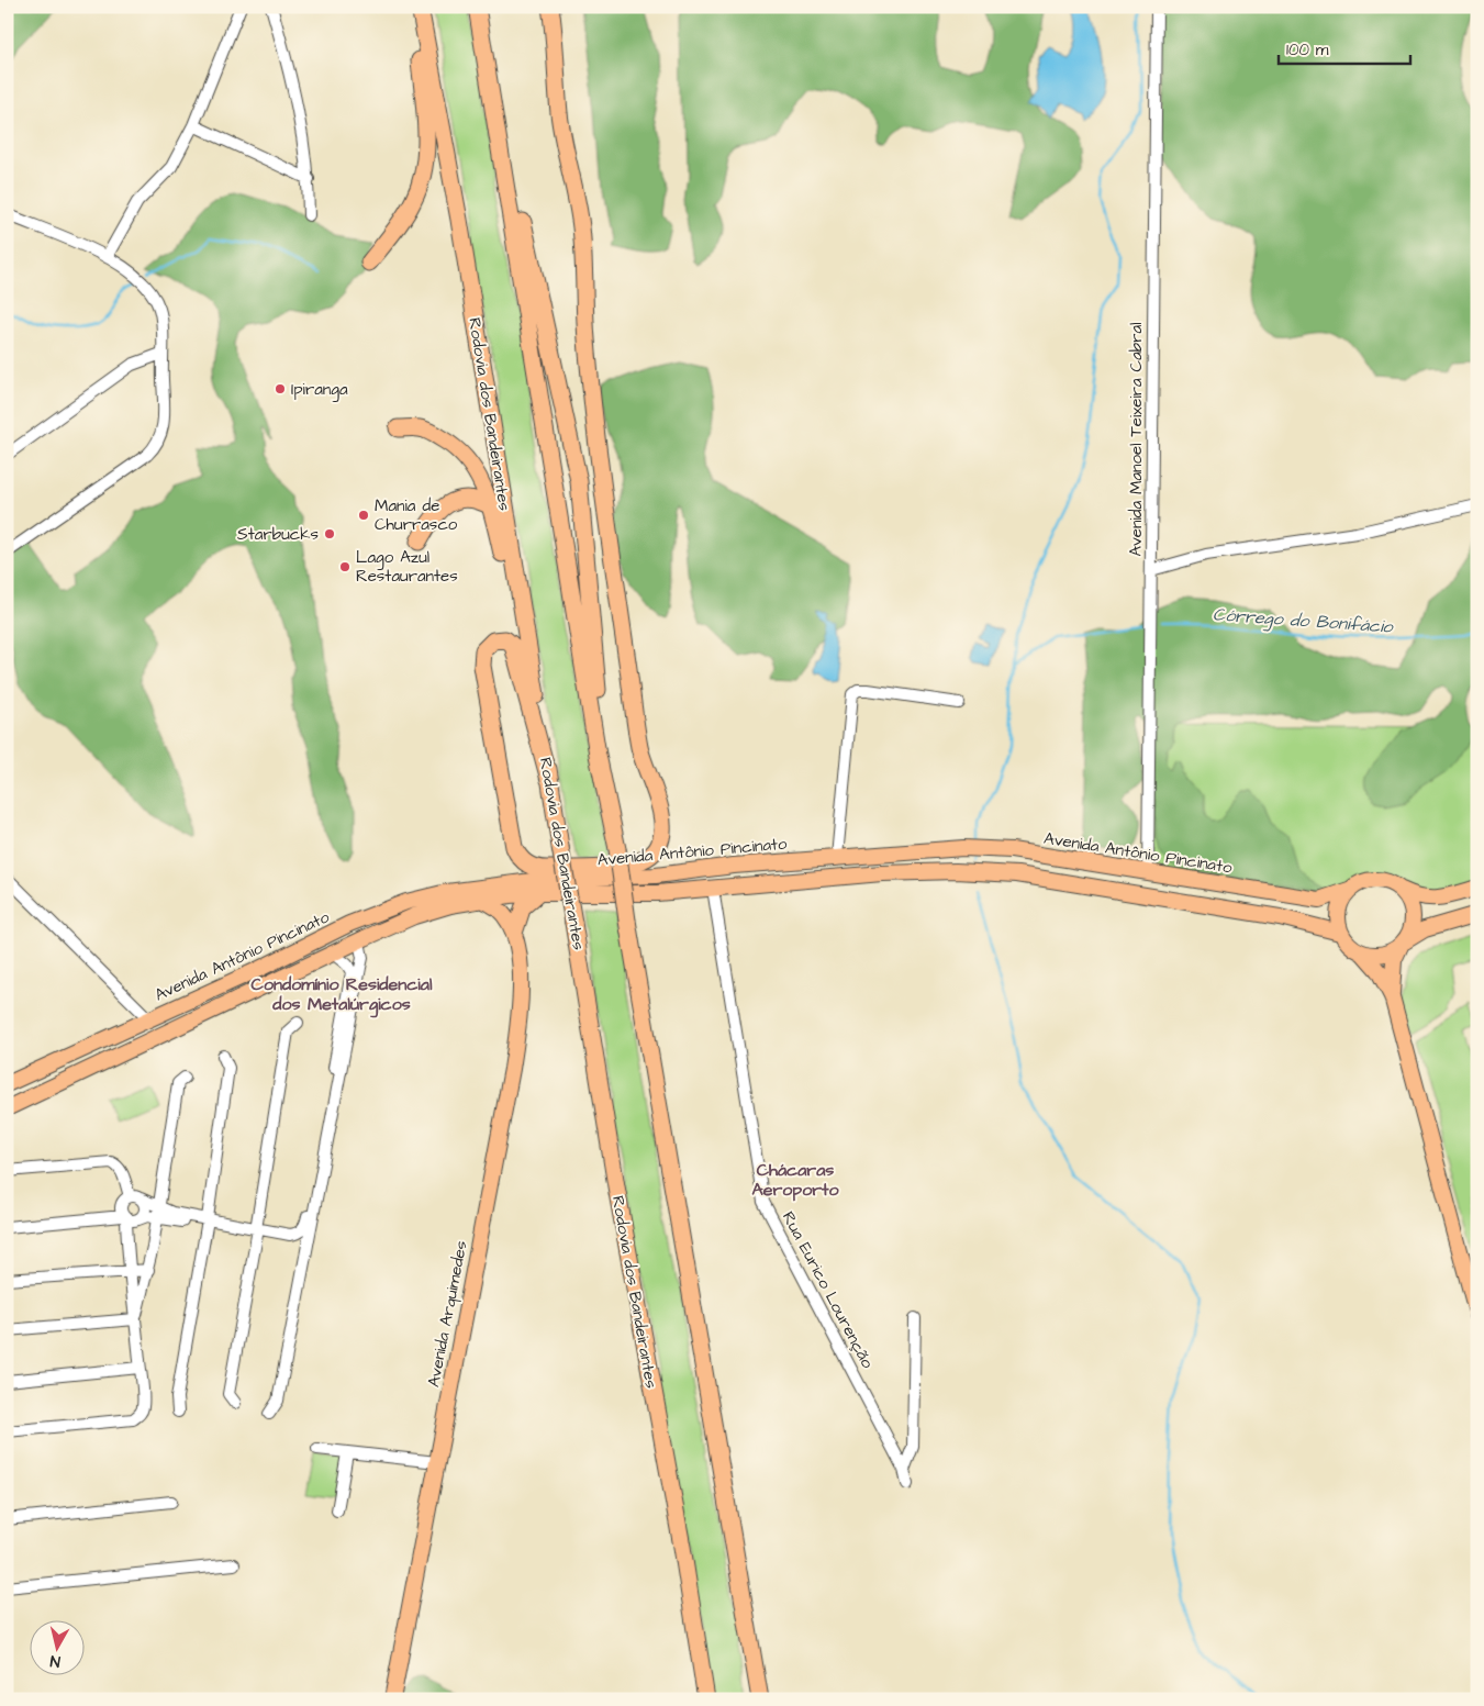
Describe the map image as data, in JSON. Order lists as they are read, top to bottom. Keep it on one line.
{"streets":{"highway":["Rodovia dos Bandeirantes"],"main road":["Avenida Antônio Pincinato","Avenida Arquimedes"],"street":["Avenida Manoel Teixeira Cabral","Rua Eurico Lourenção"]},"crossings":[["Avenida Manoel Teixeira Cabral","Avenida Antônio Pincinato"]],"districts":["Condomínio Residencial dos Metalúrgicos","Chácaras Aeroporto"],"water":["Córrego do Bonifácio"],"places":["Ipiranga","Mania de Churrasco","Starbucks","Lago Azul Restaurantes"],"scale_bar":"100 m","north":"bottom"}
